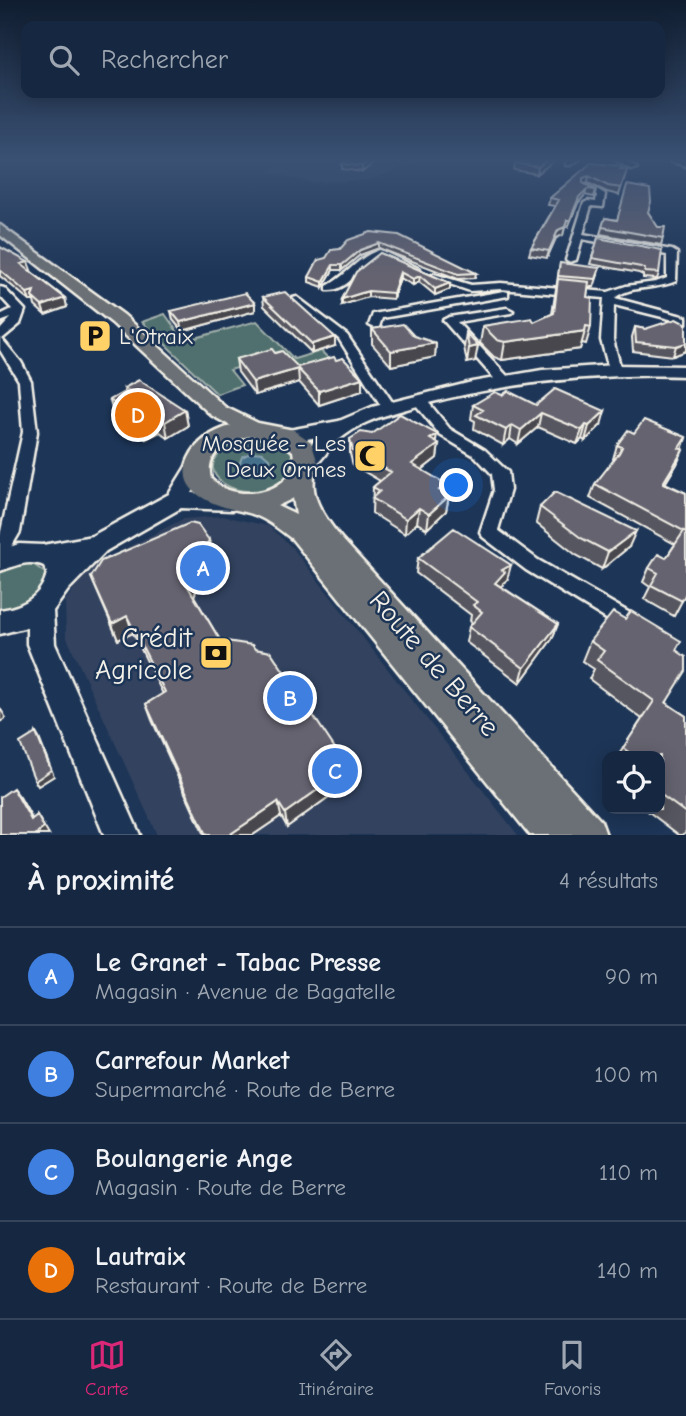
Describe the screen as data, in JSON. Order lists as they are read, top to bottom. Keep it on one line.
{"streets":{"main road":["Route de Berre"]},"places":{"parking":["L'Otraix"],"mosque":["Mosquée - Les Deux Ormes"],"bank":["Crédit Agricole"]},"page":{"search":"Rechercher","pins":["D","A","B","C"],"heading":["À proximité","4 résultats"],"list":[{"mark":"A","name":"Le Granet - Tabac Presse","note":"Magasin · Avenue de Bagatelle","value":"90 m"},{"mark":"B","name":"Carrefour Market","note":"Supermarché · Route de Berre","value":"100 m"},{"mark":"C","name":"Boulangerie Ange","note":"Magasin · Route de Berre","value":"110 m"},{"mark":"D","name":"Lautraix","note":"Restaurant · Route de Berre","value":"140 m"}],"nav":["Carte","Itinéraire","Favoris"]}}
